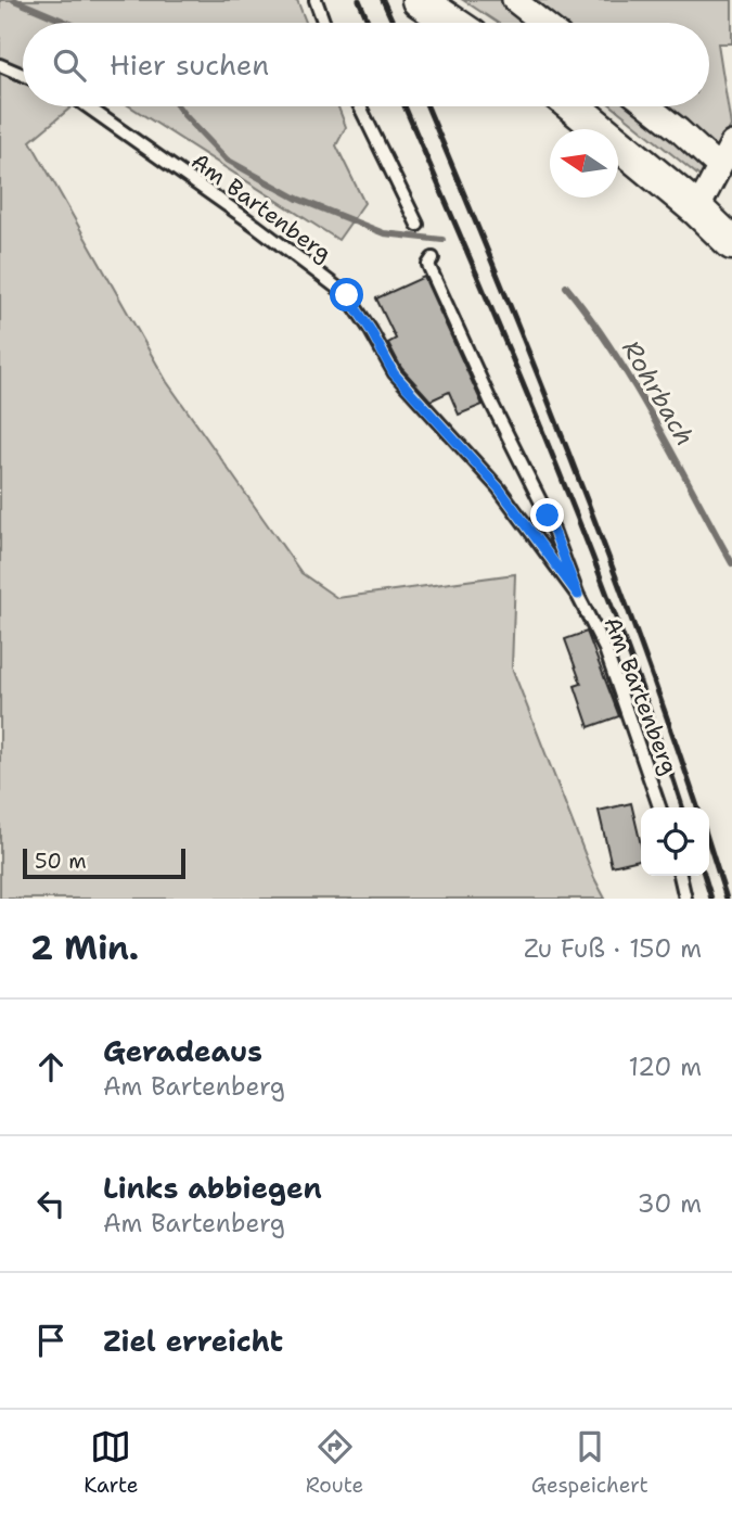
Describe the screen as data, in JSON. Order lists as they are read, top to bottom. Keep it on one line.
{"streets":{"lane":["Am Bartenberg"]},"water":["Rohrbach"],"scale_bar":"50 m","north":"left","page":{"search":"Hier suchen","scale":"50 m","heading":["2 Min.","Zu Fuß · 150 m"],"list":[["Geradeaus","Am Bartenberg","120 m"],["Links abbiegen","Am Bartenberg","30 m"],"Ziel erreicht"],"nav":["Karte","Route","Gespeichert"]}}
